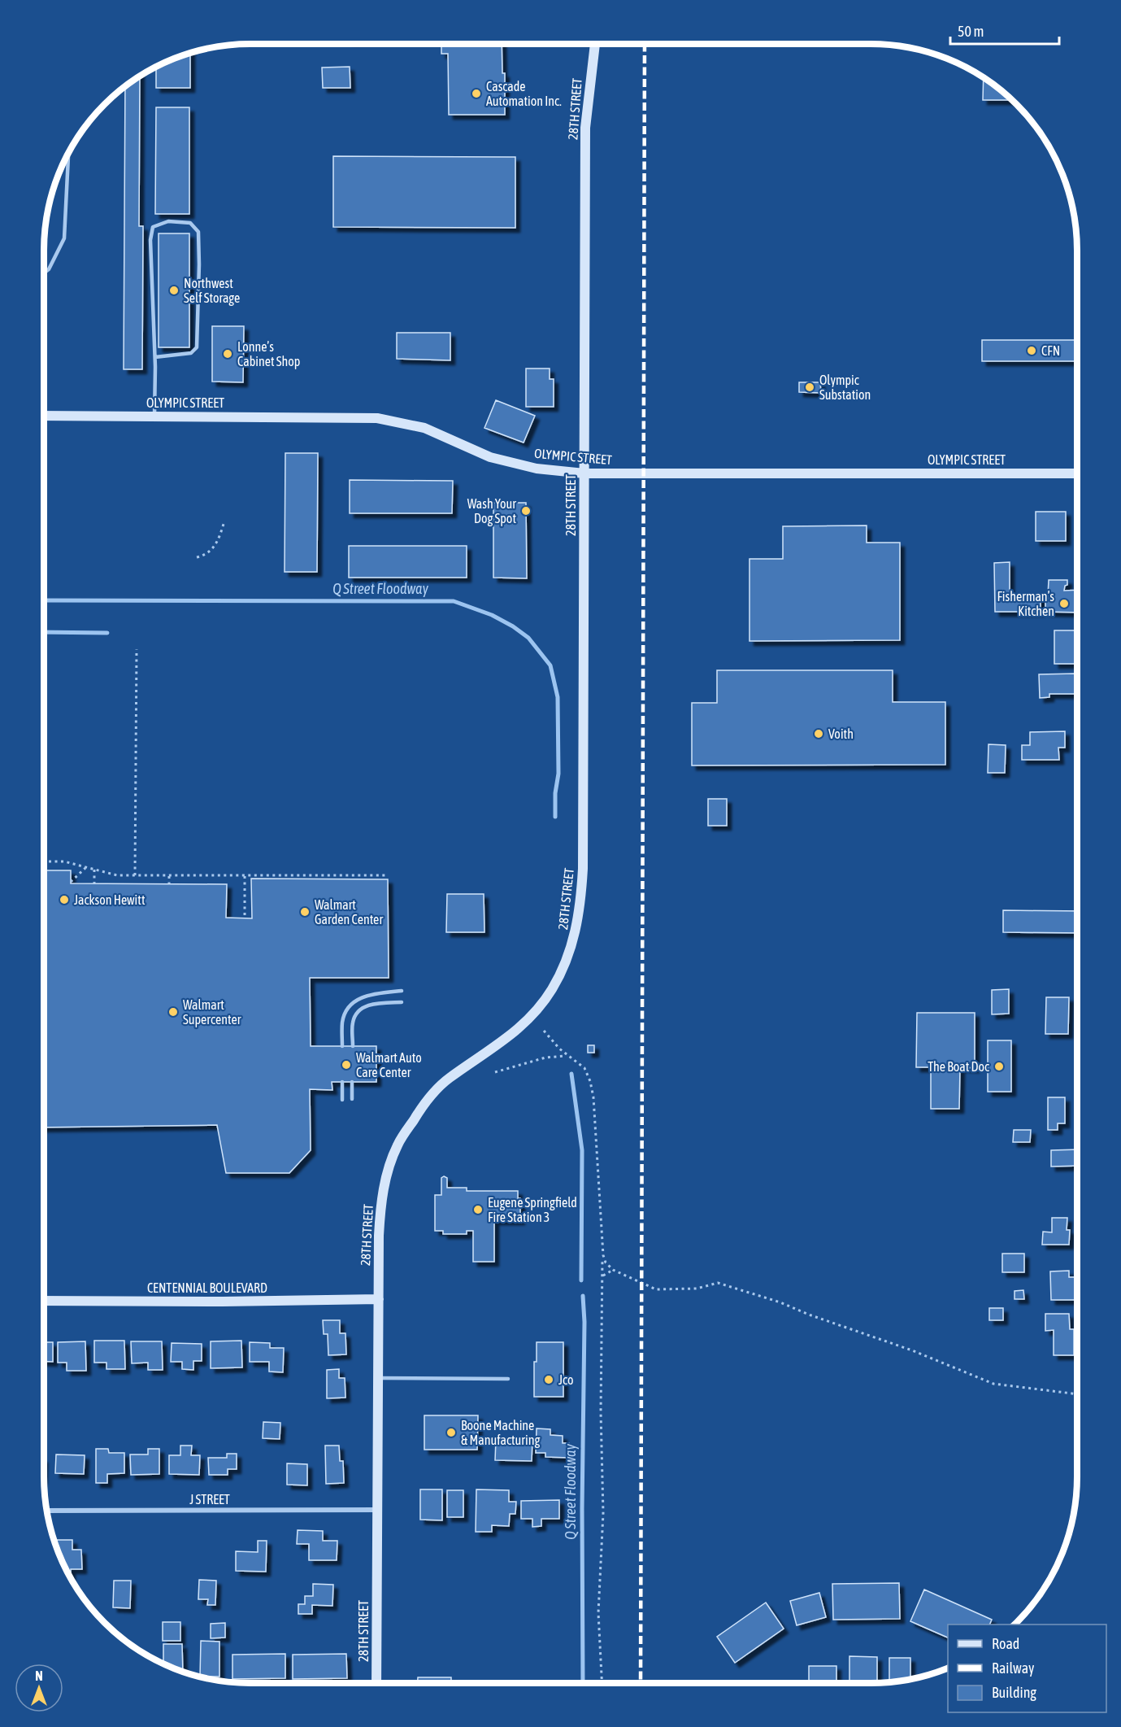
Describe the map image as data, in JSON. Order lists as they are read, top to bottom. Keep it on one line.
{"streets":{"main road":["28TH STREET","OLYMPIC STREET","CENTENNIAL BOULEVARD"],"street":["J STREET"]},"crossings":[["28TH STREET","OLYMPIC STREET"],["28TH STREET","CENTENNIAL BOULEVARD"],["28TH STREET","J STREET"]],"water":["Q Street Floodway"],"places":["Cascade Automation Inc.","Northwest Self Storage","CFN","Lonne’s Cabinet Shop","Olympic Substation","Wash Your Dog Spot","Fisherman’s Kitchen","Voith","Jackson Hewitt","Walmart Garden Center","Walmart Supercenter","Walmart Auto Care Center","The Boat Doc","Eugene Springfield Fire Station 3","Jco","Boone Machine & Manufacturing"],"legend":["Road","Railway","Building"],"scale_bar":"50 m","north":"top"}
